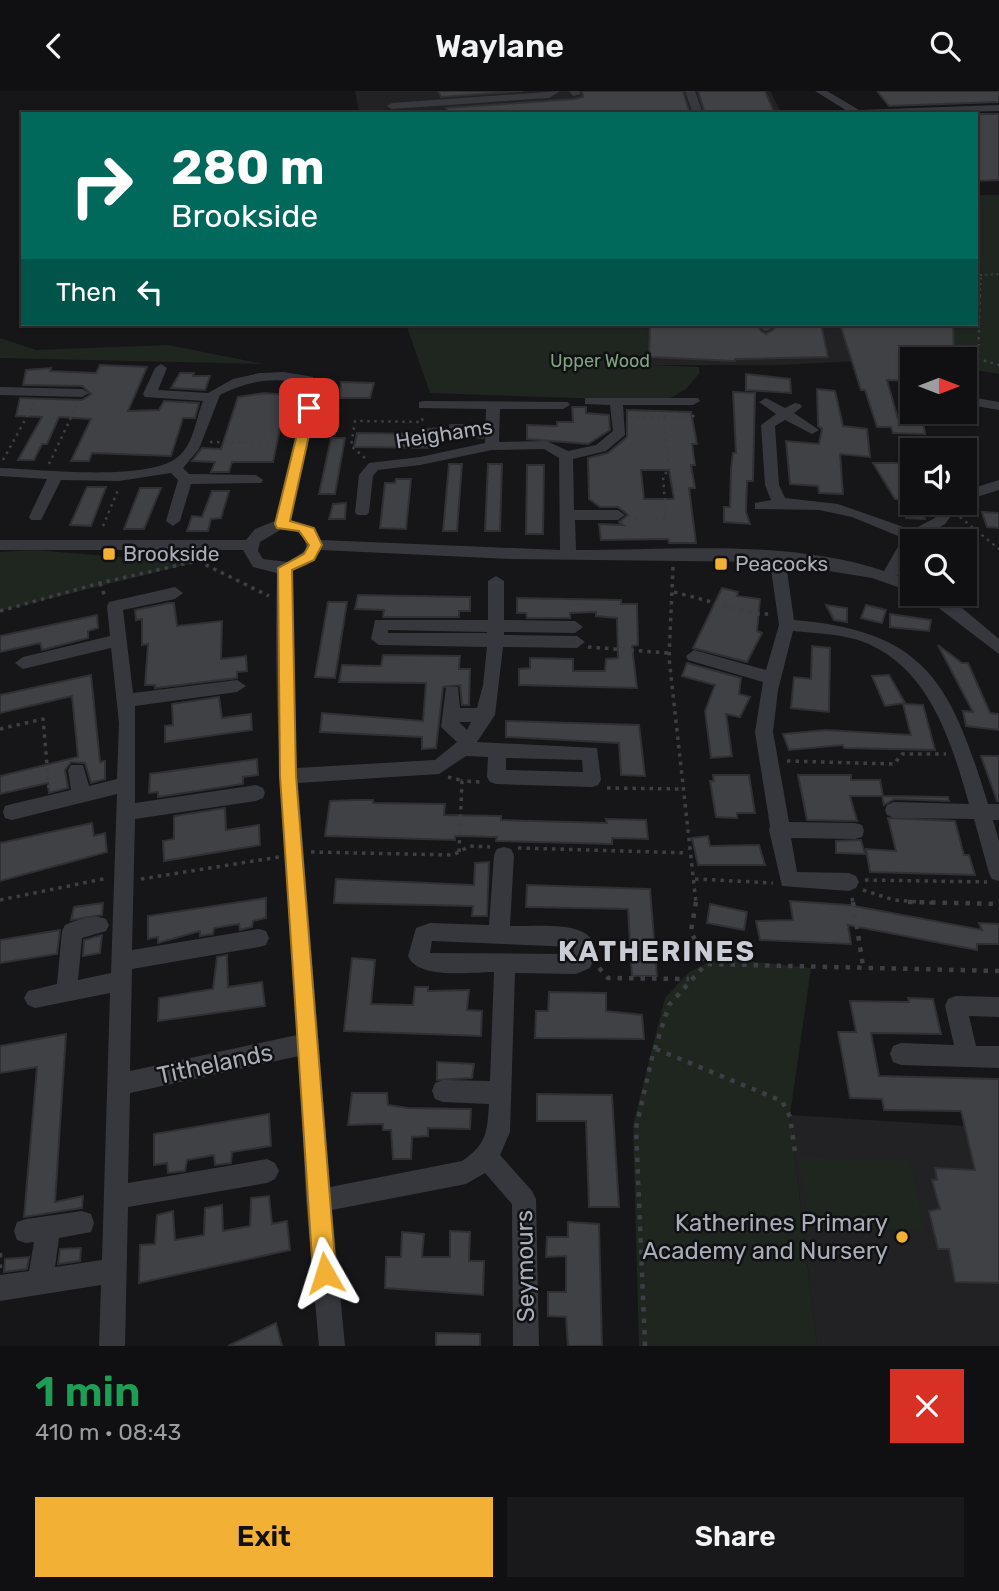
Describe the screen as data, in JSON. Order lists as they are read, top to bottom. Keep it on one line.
{"streets":{"street":["Heighams","Tithelands","Seymours"]},"districts":["KATHERINES"],"parks":["Upper Wood"],"places":{"transit":["Brookside","Peacocks"],"other":["Katherines Primary Academy and Nursery"]},"north":"right","page":{"header":"Waylane","turn":["280 m","Brookside"],"then":"Then","heading":["1 min","410 m · 08:43"],"buttons":["Exit","Share"]}}
